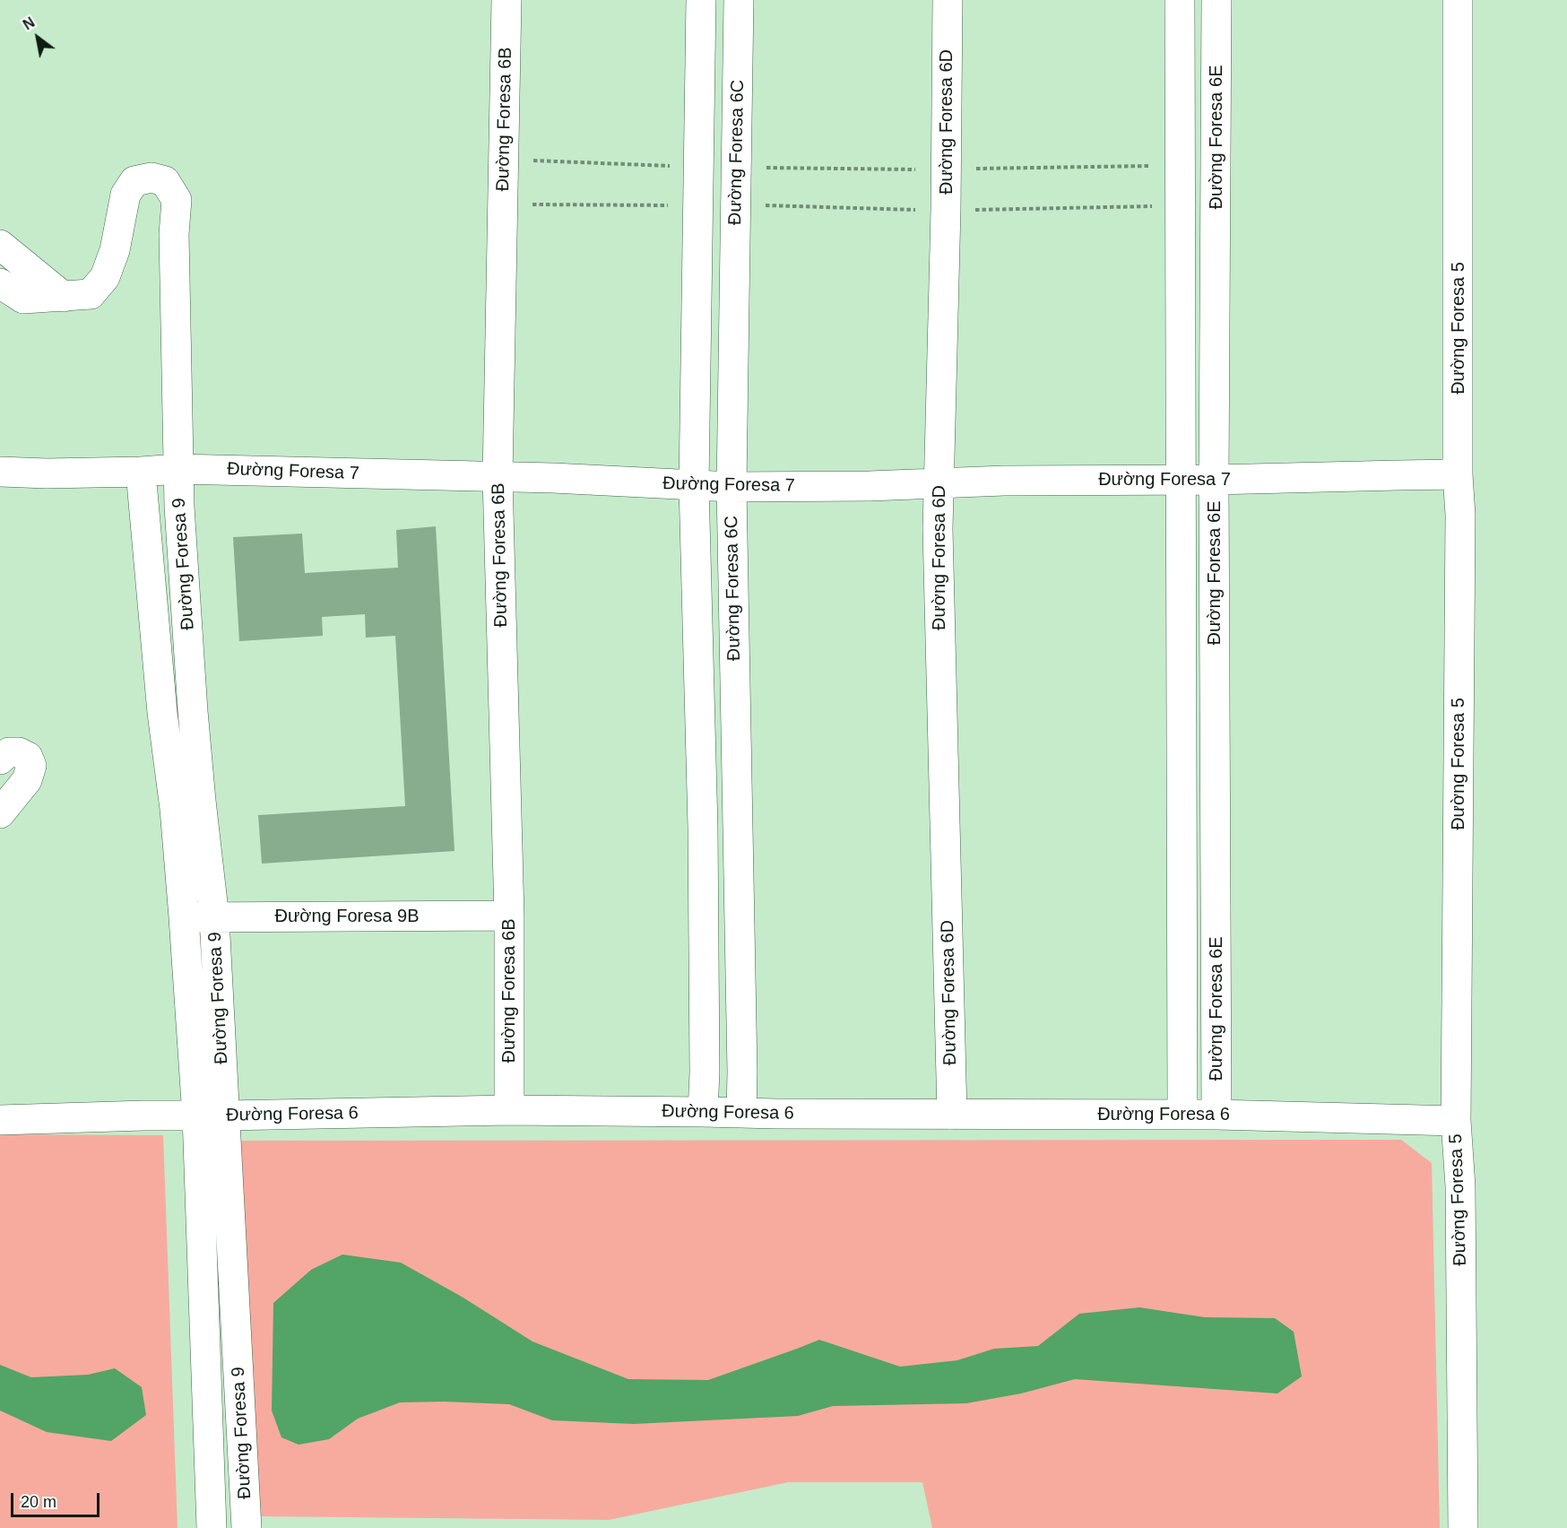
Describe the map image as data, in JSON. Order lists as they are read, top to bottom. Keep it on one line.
{"streets":{"street":["Đường Foresa 6B","Đường Foresa 6D","Đường Foresa 6E","Đường Foresa 6C","Đường Foresa 5","Đường Foresa 7","Đường Foresa 9","Đường Foresa 9B","Đường Foresa 6"]},"crossings":[["Đường Foresa 6B","Đường Foresa 7"],["Đường Foresa 6B","Đường Foresa 9B"],["Đường Foresa 6B","Đường Foresa 6"],["Đường Foresa 6D","Đường Foresa 7"],["Đường Foresa 6D","Đường Foresa 6"],["Đường Foresa 6E","Đường Foresa 7"],["Đường Foresa 6E","Đường Foresa 6"],["Đường Foresa 6C","Đường Foresa 7"],["Đường Foresa 6C","Đường Foresa 6"],["Đường Foresa 5","Đường Foresa 7"],["Đường Foresa 5","Đường Foresa 6"],["Đường Foresa 7","Đường Foresa 9"],["Đường Foresa 9","Đường Foresa 9B"],["Đường Foresa 9","Đường Foresa 6"]],"scale_bar":"20 m","north":"top left"}
